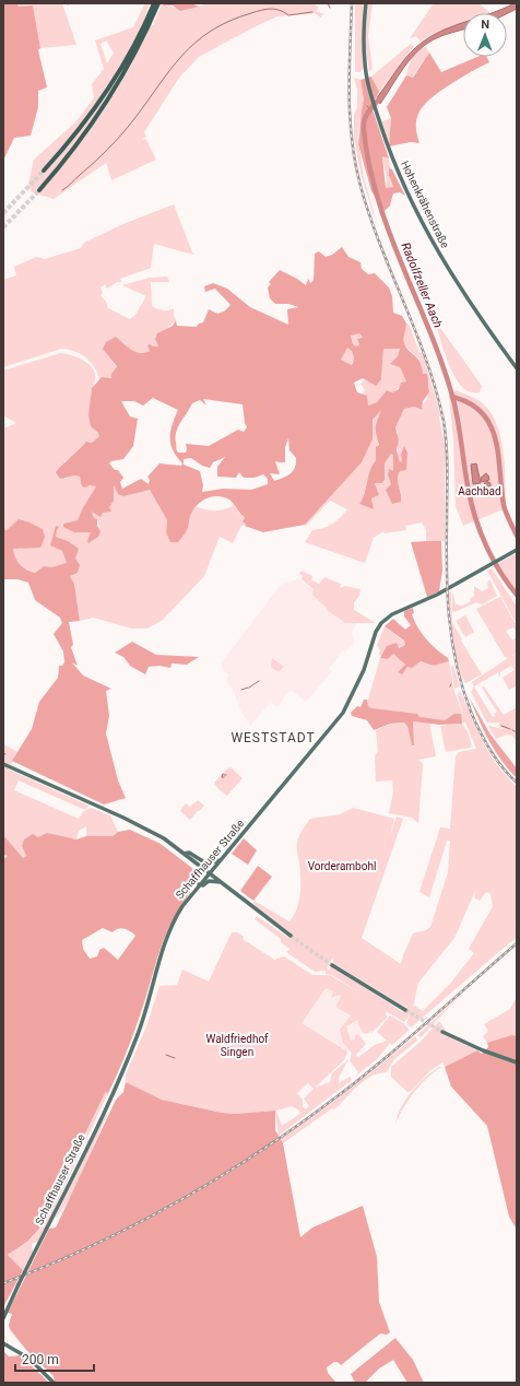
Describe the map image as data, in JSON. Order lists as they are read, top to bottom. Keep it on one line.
{"streets":{"main road":["Hohenkrähenstraße","Schaffhauser Straße"]},"districts":["WESTSTADT"],"water":["Radolfzeller Aach"],"parks":["Aachbad","Vorderambohl","Waldfriedhof Singen"],"scale_bar":"200 m","north":"top"}
